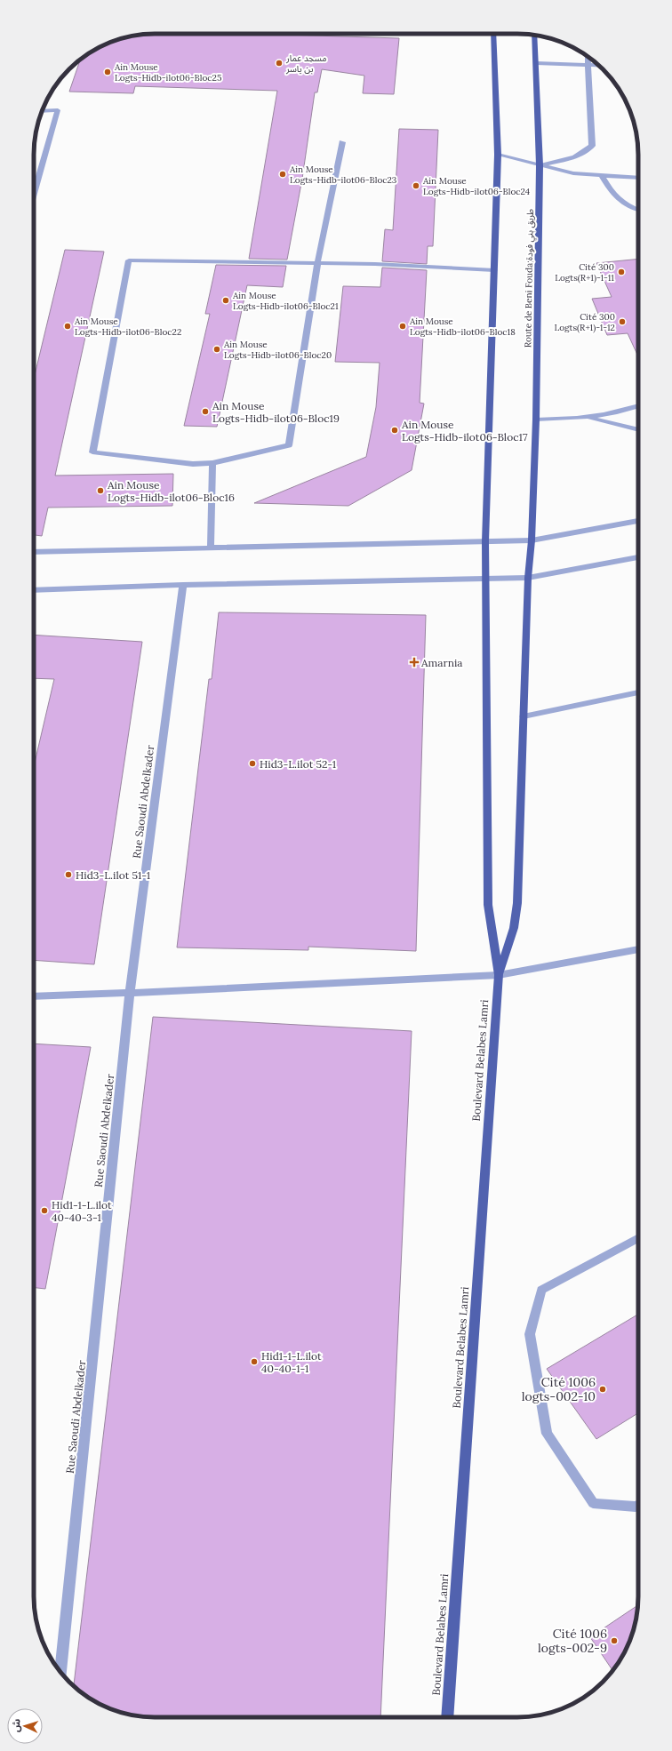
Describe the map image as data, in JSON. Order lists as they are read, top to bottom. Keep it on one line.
{"streets":{"main road":["Route de Beni Fouda;طريق بني فودة","Boulevard Belabes Lamri"],"street":["Rue Saoudi Abdelkader"]},"crossings":[["Route de Beni Fouda;طريق بني فودة","Boulevard Belabes Lamri"]],"places":{"other":["مسجد عمار بن ياسر","Ain Mouse Logts-Hidb-ilot06-Bloc25","Ain Mouse Logts-Hidb-ilot06-Bloc23","Ain Mouse Logts-Hidb-ilot06-Bloc24","Cité 300 Logts(R+1)-1-11","Ain Mouse Logts-Hidb-ilot06-Bloc21","Cité 300 Logts(R+1)-1-12","Ain Mouse Logts-Hidb-ilot06-Bloc22","Ain Mouse Logts-Hidb-ilot06-Bloc18","Ain Mouse Logts-Hidb-ilot06-Bloc20","Ain Mouse Logts-Hidb-ilot06-Bloc19","Ain Mouse Logts-Hidb-ilot06-Bloc17","Ain Mouse Logts-Hidb-ilot06-Bloc16","Hid3-L.ilot 52-1","Hid3-L.ilot 51-1","Hid1-1-L.ilot 40-40-3-1","Hid1-1-L.ilot 40-40-1-1","Cité 1006 logts-002-10","Cité 1006 logts-002-9"],"health":["Amarnia"]},"north":"left"}
